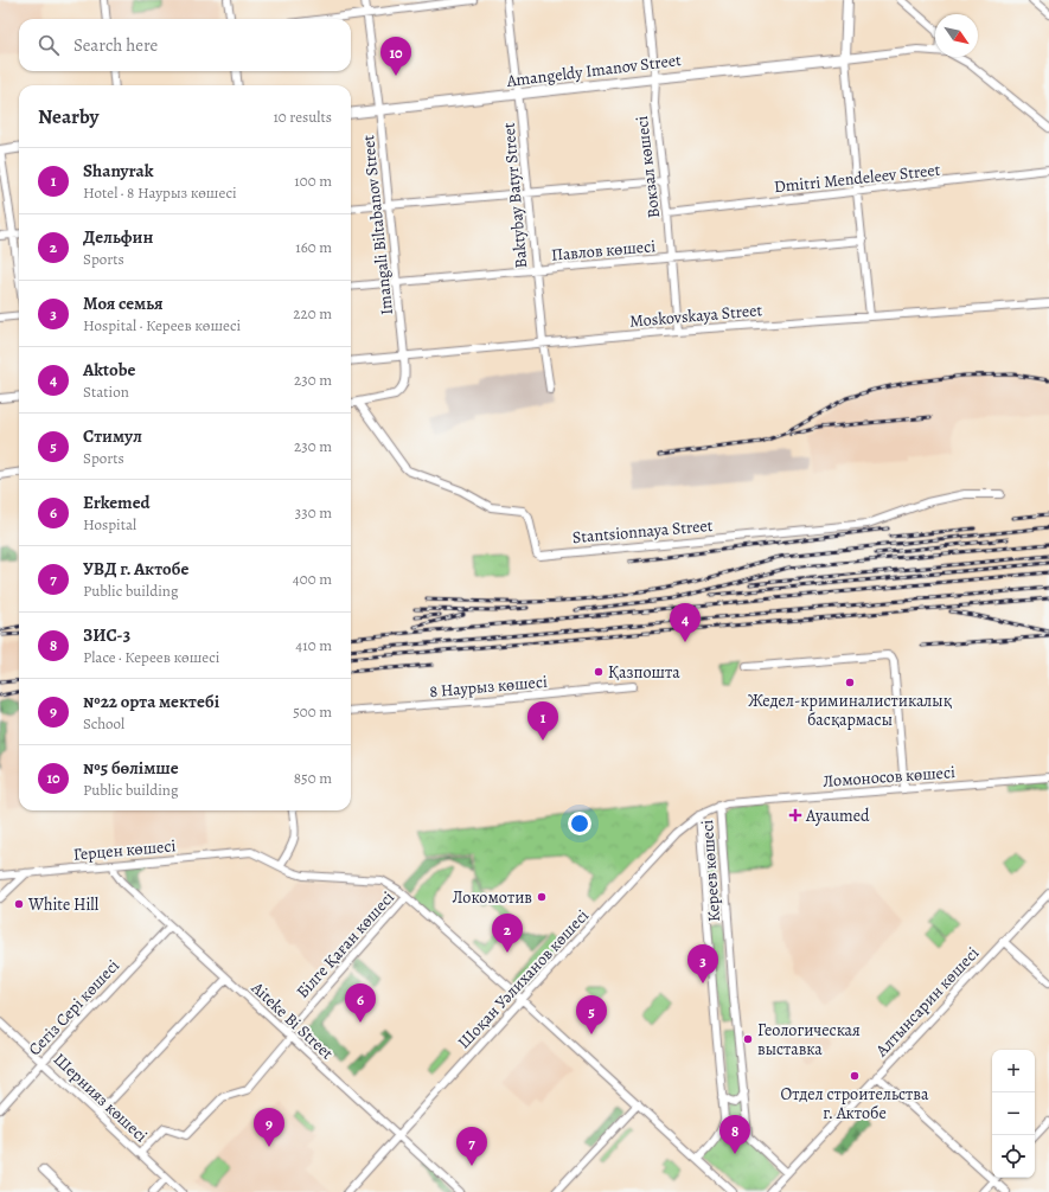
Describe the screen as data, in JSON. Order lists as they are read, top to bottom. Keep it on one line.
{"streets":{"main road":["Amangeldy Imanov Street"],"street":["Вокзал көшесі","Dmitri Mendeleev Street","Baktybay Batyr Street","Imangali Biltabanov Street","Павлов көшесі","Moskovskaya Street","Stantsionnaya Street","8 Наурыз көшесі","Ломоносов көшесі","Герцен көшесі","Кереев көшесі","Білге Қаған көшесі","Шоқан Уәлиханов көшесі","Алтынсарин көшесі","Сегіз Сері көшесі","Aiteke Bi Street","Шернияз көшесі"]},"crossings":[["Amangeldy Imanov Street","Вокзал көшесі"],["Amangeldy Imanov Street","Baktybay Batyr Street"],["Amangeldy Imanov Street","Imangali Biltabanov Street"],["Вокзал көшесі","Dmitri Mendeleev Street"],["Вокзал көшесі","Павлов көшесі"],["Вокзал көшесі","Moskovskaya Street"],["Baktybay Batyr Street","Павлов көшесі"],["Baktybay Batyr Street","Moskovskaya Street"],["Imangali Biltabanov Street","Павлов көшесі"],["Imangali Biltabanov Street","Moskovskaya Street"],["Imangali Biltabanov Street","Stantsionnaya Street"],["Ломоносов көшесі","Шоқан Уәлиханов көшесі"],["Герцен көшесі","Aiteke Bi Street"],["Кереев көшесі","Шоқан Уәлиханов көшесі"],["Кереев көшесі","Алтынсарин көшесі"],["Білге Қаған көшесі","Aiteke Bi Street"],["Білге Қаған көшесі","Шернияз көшесі"],["Шоқан Уәлиханов көшесі","Aiteke Bi Street"],["Сегіз Сері көшесі","Aiteke Bi Street"],["Сегіз Сері көшесі","Шернияз көшесі"]],"places":{"other":["Қазпошта","Жедел-криминалистикалық басқармасы","Локомотив","White Hill","Геологическая выставка","Отдел строительства г. Актобе"],"health":["Ayaumed"]},"north":"bottom right","page":{"search":"Search here","pins":["10","4","1","2","3","6","5","9","8","7"],"heading":["Nearby","10 results"],"list":[{"mark":"1","name":"Shanyrak","note":"Hotel · 8 Наурыз көшесі","value":"100 m"},{"mark":"2","name":"Дельфин","note":"Sports","value":"160 m"},{"mark":"3","name":"Моя семья","note":"Hospital · Кереев көшесі","value":"220 m"},{"mark":"4","name":"Aktobe","note":"Station","value":"230 m"},{"mark":"5","name":"Стимул","note":"Sports","value":"230 m"},{"mark":"6","name":"Erkemed","note":"Hospital","value":"330 m"},{"mark":"7","name":"УВД г. Актобе","note":"Public building","value":"400 m"},{"mark":"8","name":"ЗИС-3","note":"Place · Кереев көшесі","value":"410 m"},{"mark":"9","name":"№22 орта мектебі","note":"School","value":"500 m"},{"mark":"10","name":"№5 бөлімше","note":"Public building","value":"850 m"}],"map_buttons":["+","−"]}}
